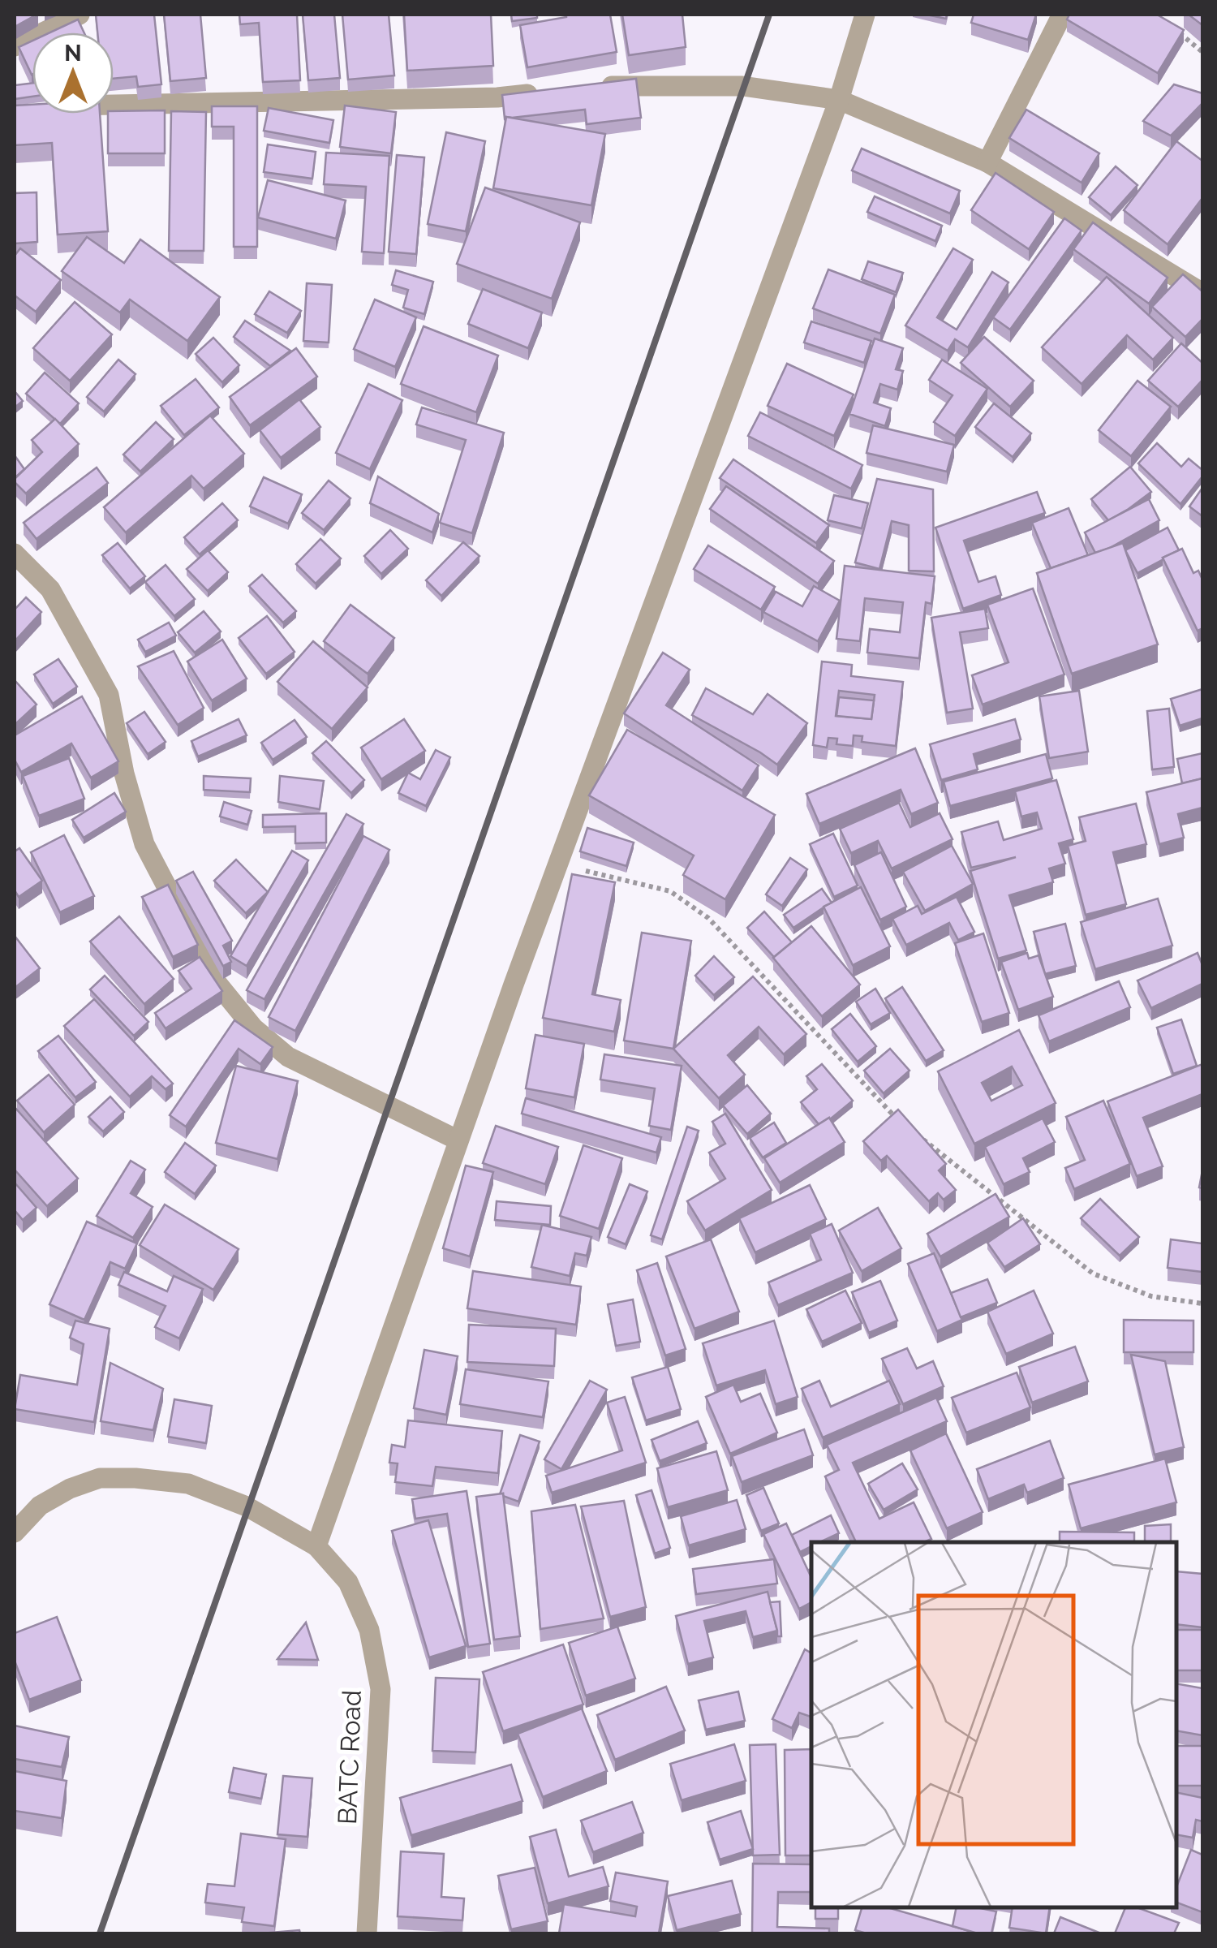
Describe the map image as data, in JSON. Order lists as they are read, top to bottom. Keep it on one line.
{"streets":{"street":["BATC Road"]},"north":"top"}
